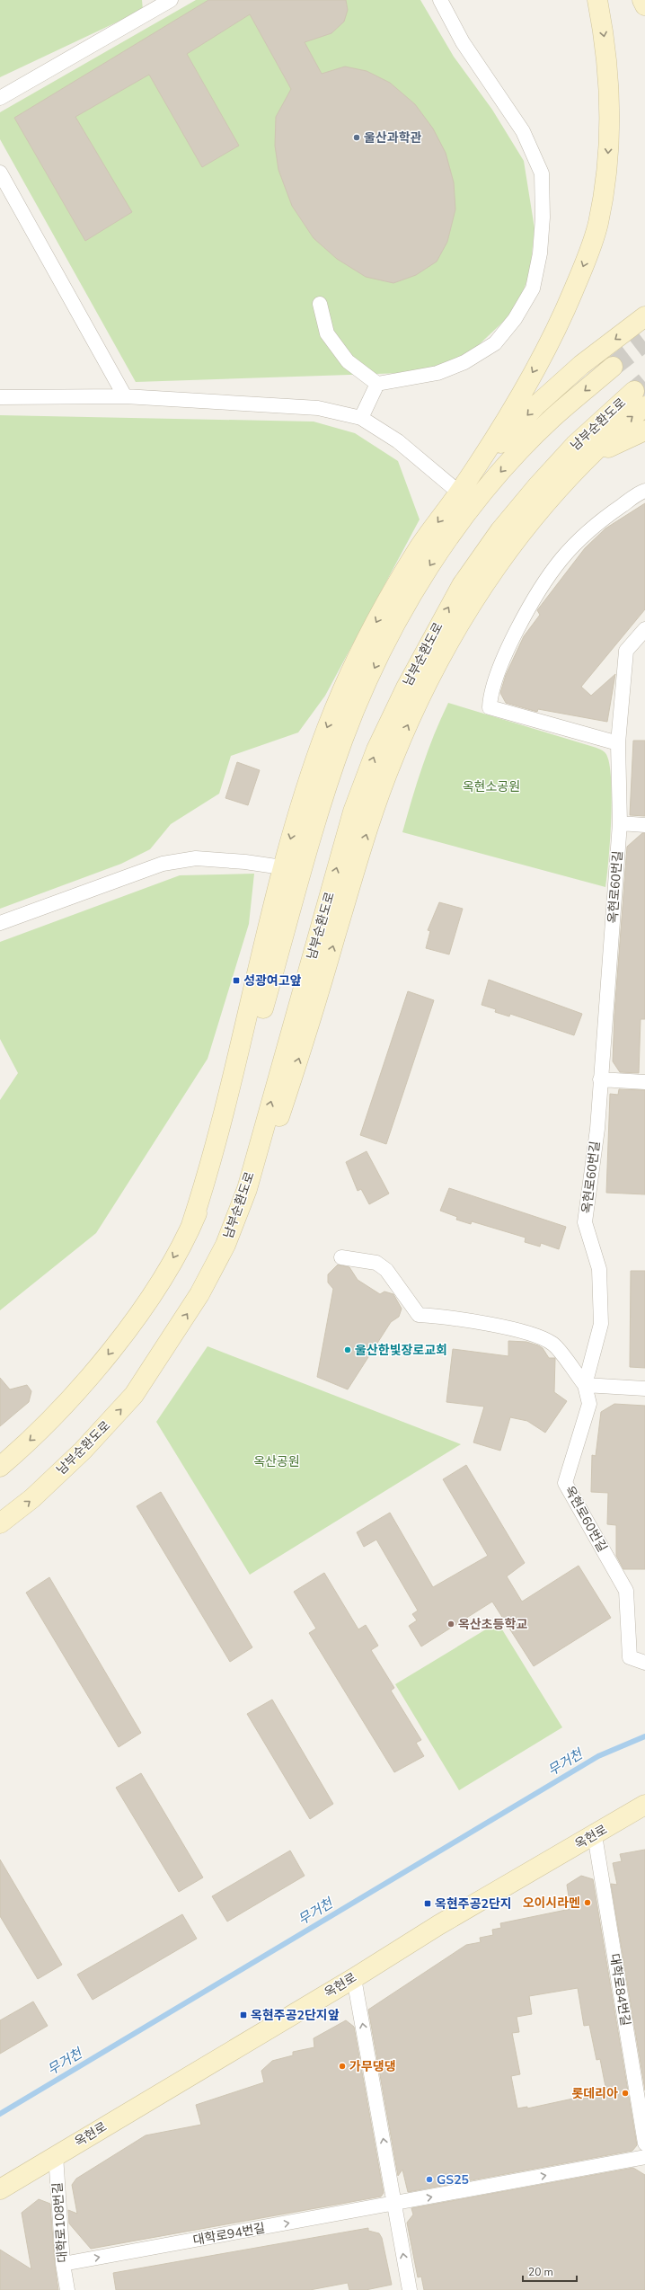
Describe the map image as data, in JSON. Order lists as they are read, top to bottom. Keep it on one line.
{"streets":{"main road":["남부순환도로","옥현로"],"street":["옥현로60번길","대학로84번길","대학로108번길","대학로94번길"]},"crossings":[["옥현로","대학로84번길"],["옥현로","대학로108번길"],["대학로108번길","대학로94번길"]],"one_way":["대학로94번길"],"water":["무거천"],"parks":["옥현소공원","옥산공원"],"places":{"other":["울산과학관","울산한빛장로교회","옥산초등학교","오이시라멘","가무댕댕","롯데리아","GS25"],"transit":["성광여고앞","옥현주공2단지","옥현주공2단지앞"]},"scale_bar":"20 m"}
